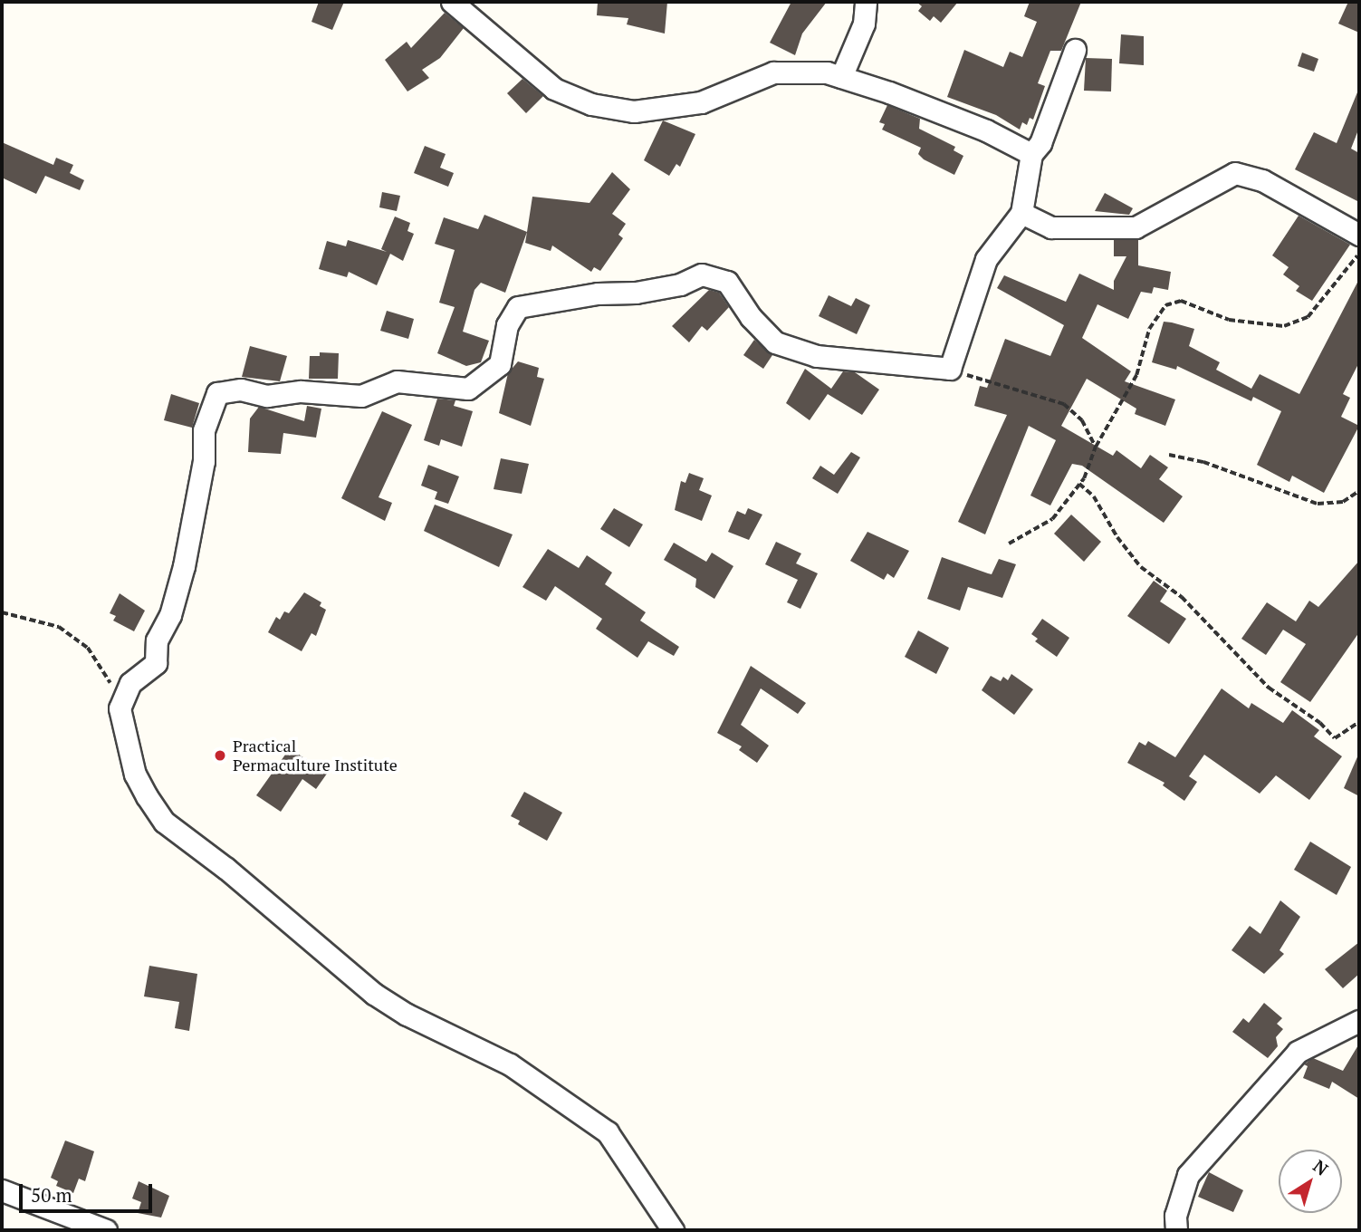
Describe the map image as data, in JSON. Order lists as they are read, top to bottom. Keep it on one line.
{"places":["Practical Permaculture Institute"],"scale_bar":"50 m","north":"top right"}
